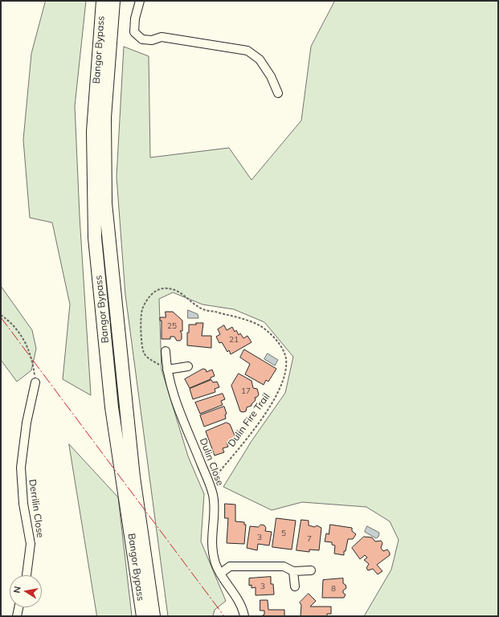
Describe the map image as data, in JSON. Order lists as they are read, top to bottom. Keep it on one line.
{"streets":{"main road":["Bangor Bypass"],"street":["Dulin Close","Derrilin Close"],"path":["Dulin Fire Trail"]},"crossings":[["Dulin Fire Trail","Dulin Close"]],"house_numbers":["25","21","17","5","3","7","3","8"],"north":"left"}
